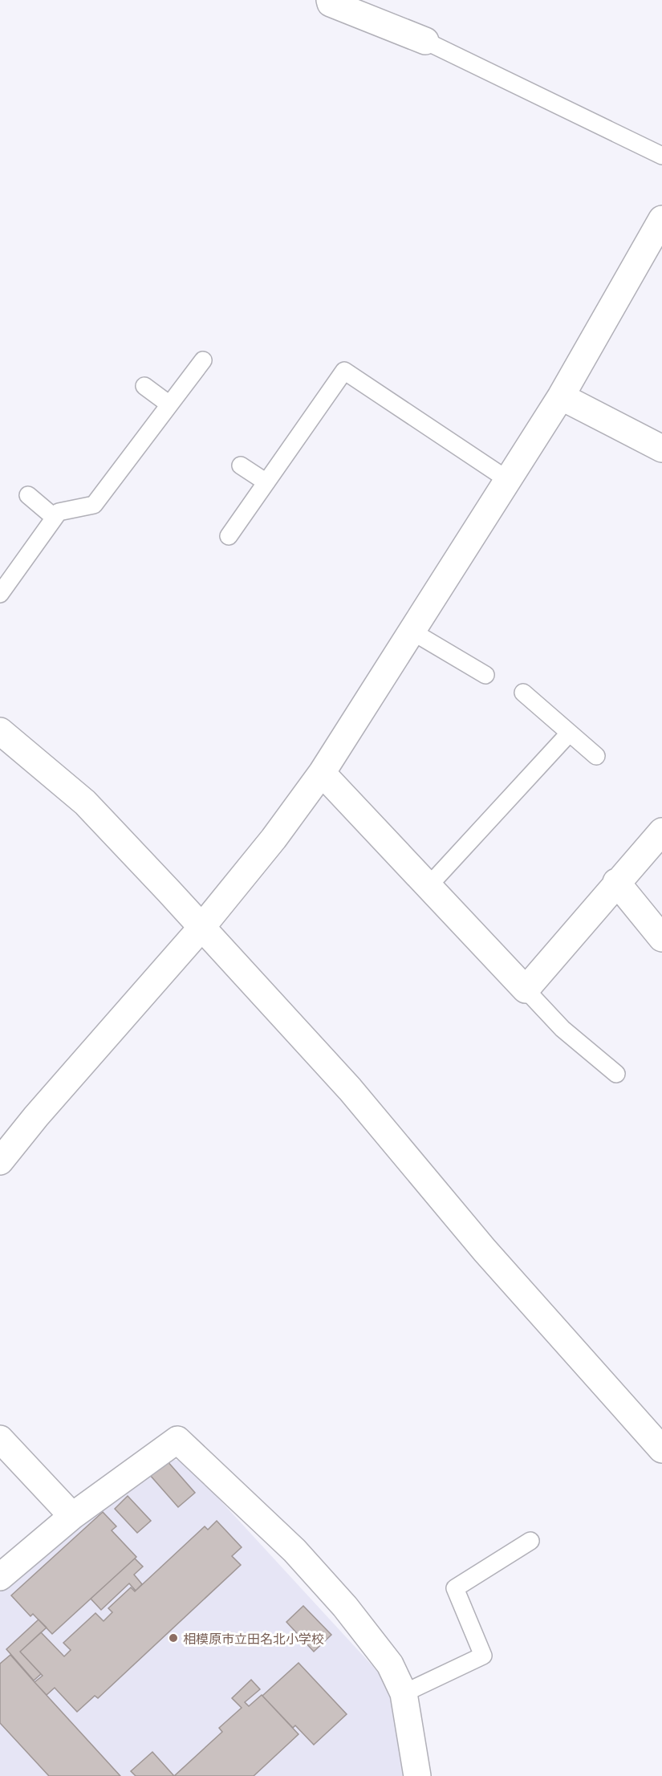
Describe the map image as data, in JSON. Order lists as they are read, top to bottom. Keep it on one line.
{"places":["相模原市立田名北小学校"]}
